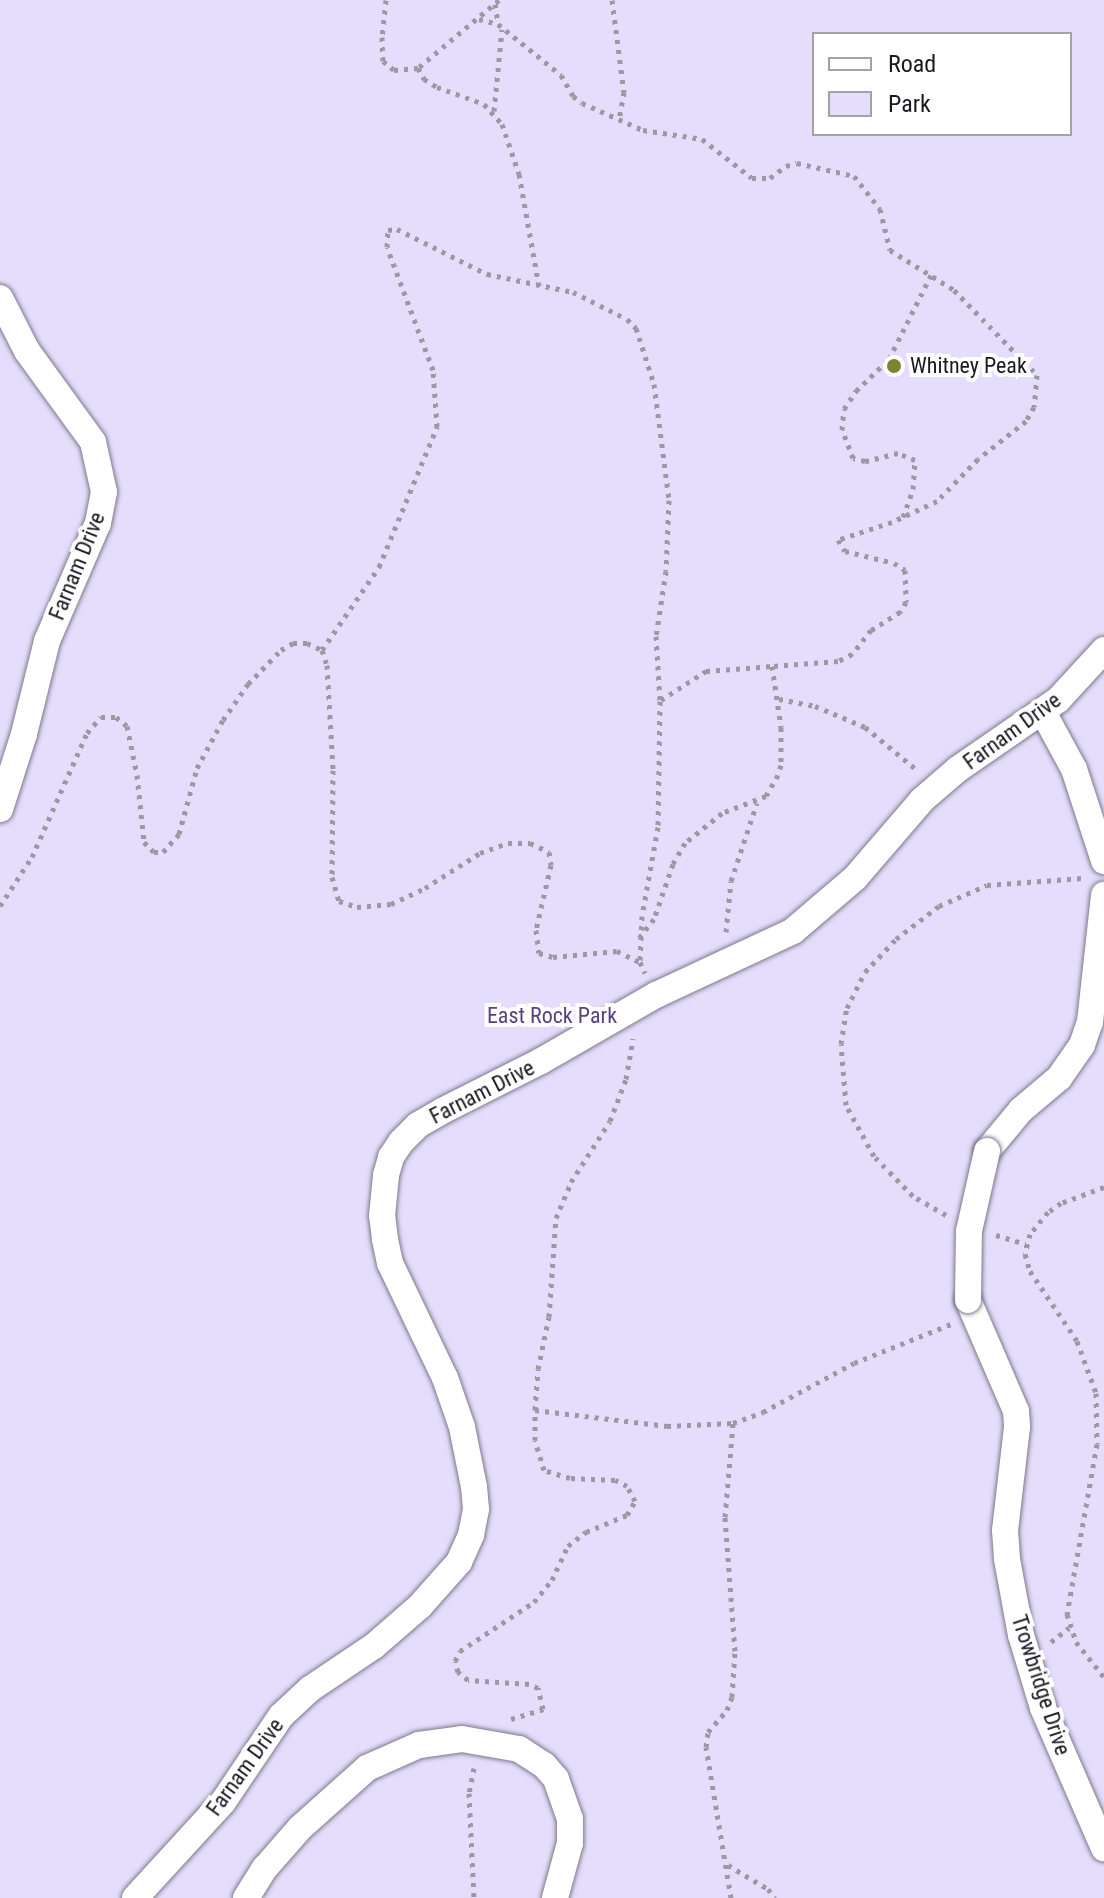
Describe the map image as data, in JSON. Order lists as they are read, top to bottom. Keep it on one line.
{"streets":{"street":["Farnam Drive","Trowbridge Drive"]},"crossings":[["Farnam Drive","Trowbridge Drive"]],"parks":["East Rock Park"],"places":["Whitney Peak"],"legend":["Road","Park"]}
